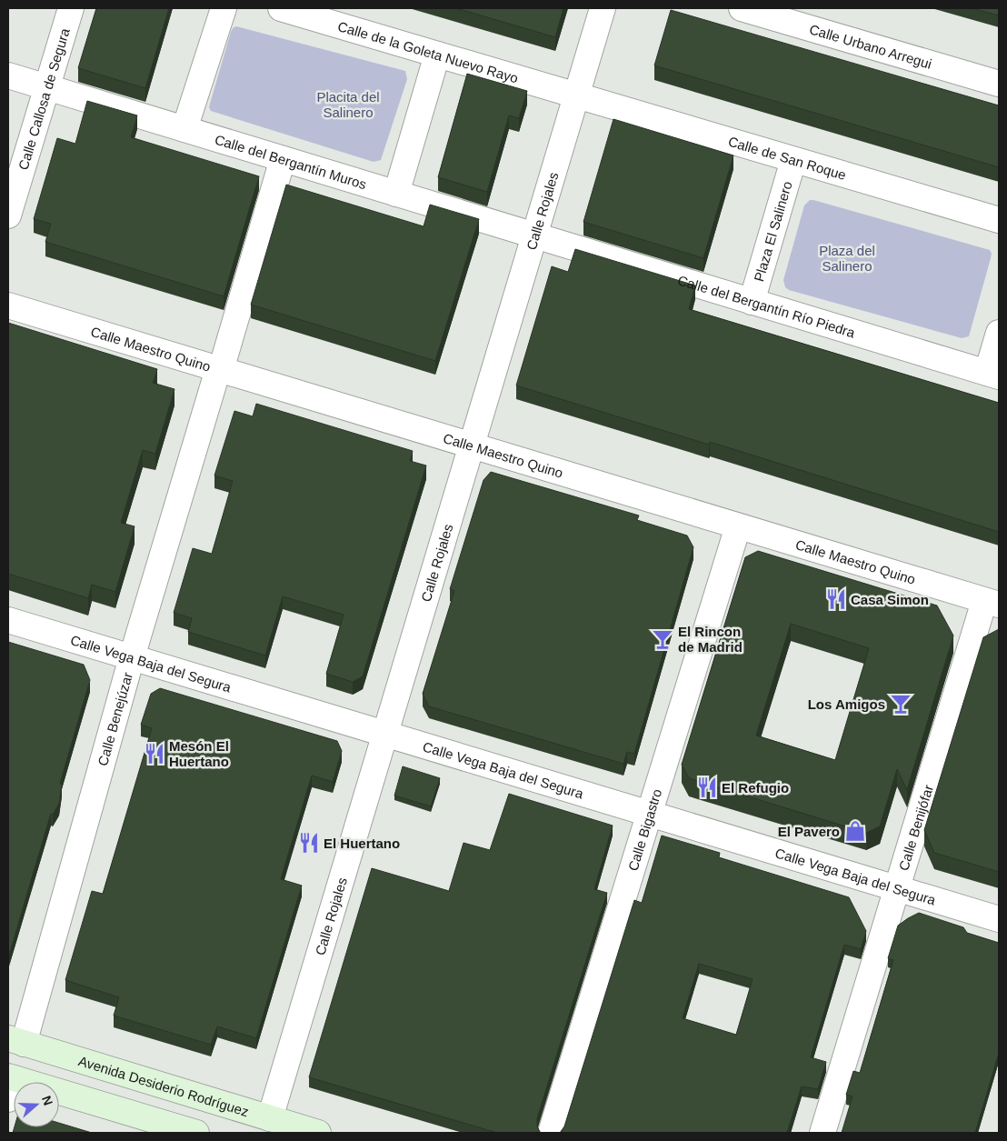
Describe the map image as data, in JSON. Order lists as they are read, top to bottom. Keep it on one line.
{"streets":{"street":["Calle Urbano Arregui","Calle de la Goleta Nuevo Rayo","Calle Callosa de Segura","Calle de San Roque","Calle del Bergantín Muros","Calle Rojales","Plaza El Salinero","Calle del Bergantín Río Piedra","Calle Maestro Quino","Calle Vega Baja del Segura","Calle Benejúzar","Calle Benijófar","Calle Bigastro","Avenida Desiderio Rodríguez"]},"crossings":[["Calle de la Goleta Nuevo Rayo","Calle de San Roque"],["Calle de la Goleta Nuevo Rayo","Calle Rojales"],["Calle Callosa de Segura","Calle del Bergantín Muros"],["Calle de San Roque","Calle Rojales"],["Calle de San Roque","Plaza El Salinero"],["Calle del Bergantín Muros","Calle Rojales"],["Calle del Bergantín Muros","Calle del Bergantín Río Piedra"],["Calle del Bergantín Muros","Calle Benejúzar"],["Calle Rojales","Calle del Bergantín Río Piedra"],["Calle Rojales","Calle Maestro Quino"],["Calle Rojales","Calle Vega Baja del Segura"],["Calle Rojales","Avenida Desiderio Rodríguez"],["Plaza El Salinero","Calle del Bergantín Río Piedra"],["Calle Maestro Quino","Calle Benejúzar"],["Calle Maestro Quino","Calle Benijófar"],["Calle Maestro Quino","Calle Bigastro"],["Calle Vega Baja del Segura","Calle Benejúzar"],["Calle Vega Baja del Segura","Calle Benijófar"],["Calle Vega Baja del Segura","Calle Bigastro"],["Calle Benejúzar","Avenida Desiderio Rodríguez"]],"parks":["Placita del Salinero","Plaza del Salinero"],"places":{"restaurant":["Casa Simon","Mesón El Huertano","El Refugio","El Huertano"],"bar":["El Rincon de Madrid","Los Amigos"],"shop":["El Pavero"]},"north":"right"}
